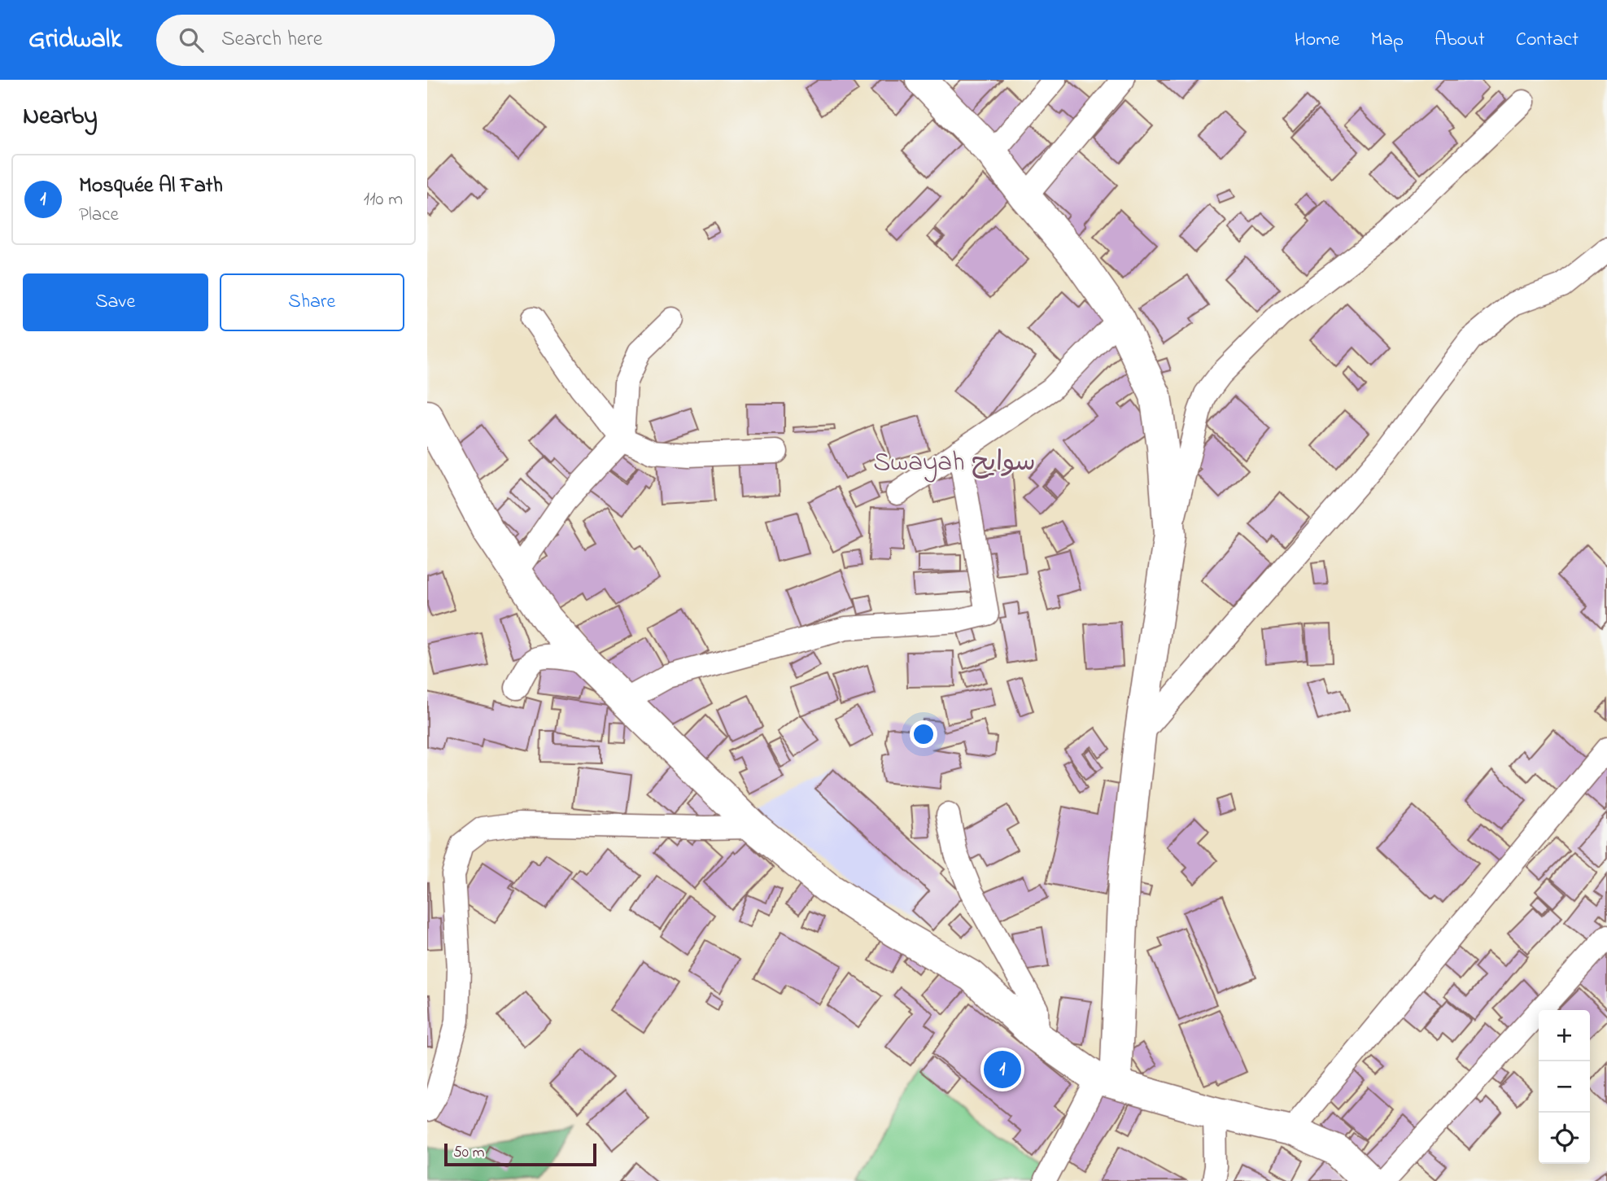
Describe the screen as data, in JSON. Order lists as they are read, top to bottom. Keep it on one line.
{"districts":["Swayah سوايح"],"scale_bar":"50 m","page":{"header":"Gridwalk","search":"Search here","nav":["Home","Map","About","Contact"],"heading":"Nearby","list":[{"mark":"1","name":"Mosquée Al Fath","note":"Place","value":"110 m"}],"buttons":["Save","Share"],"map_buttons":["+","−"],"pins":"1","scale":"50 m"}}
